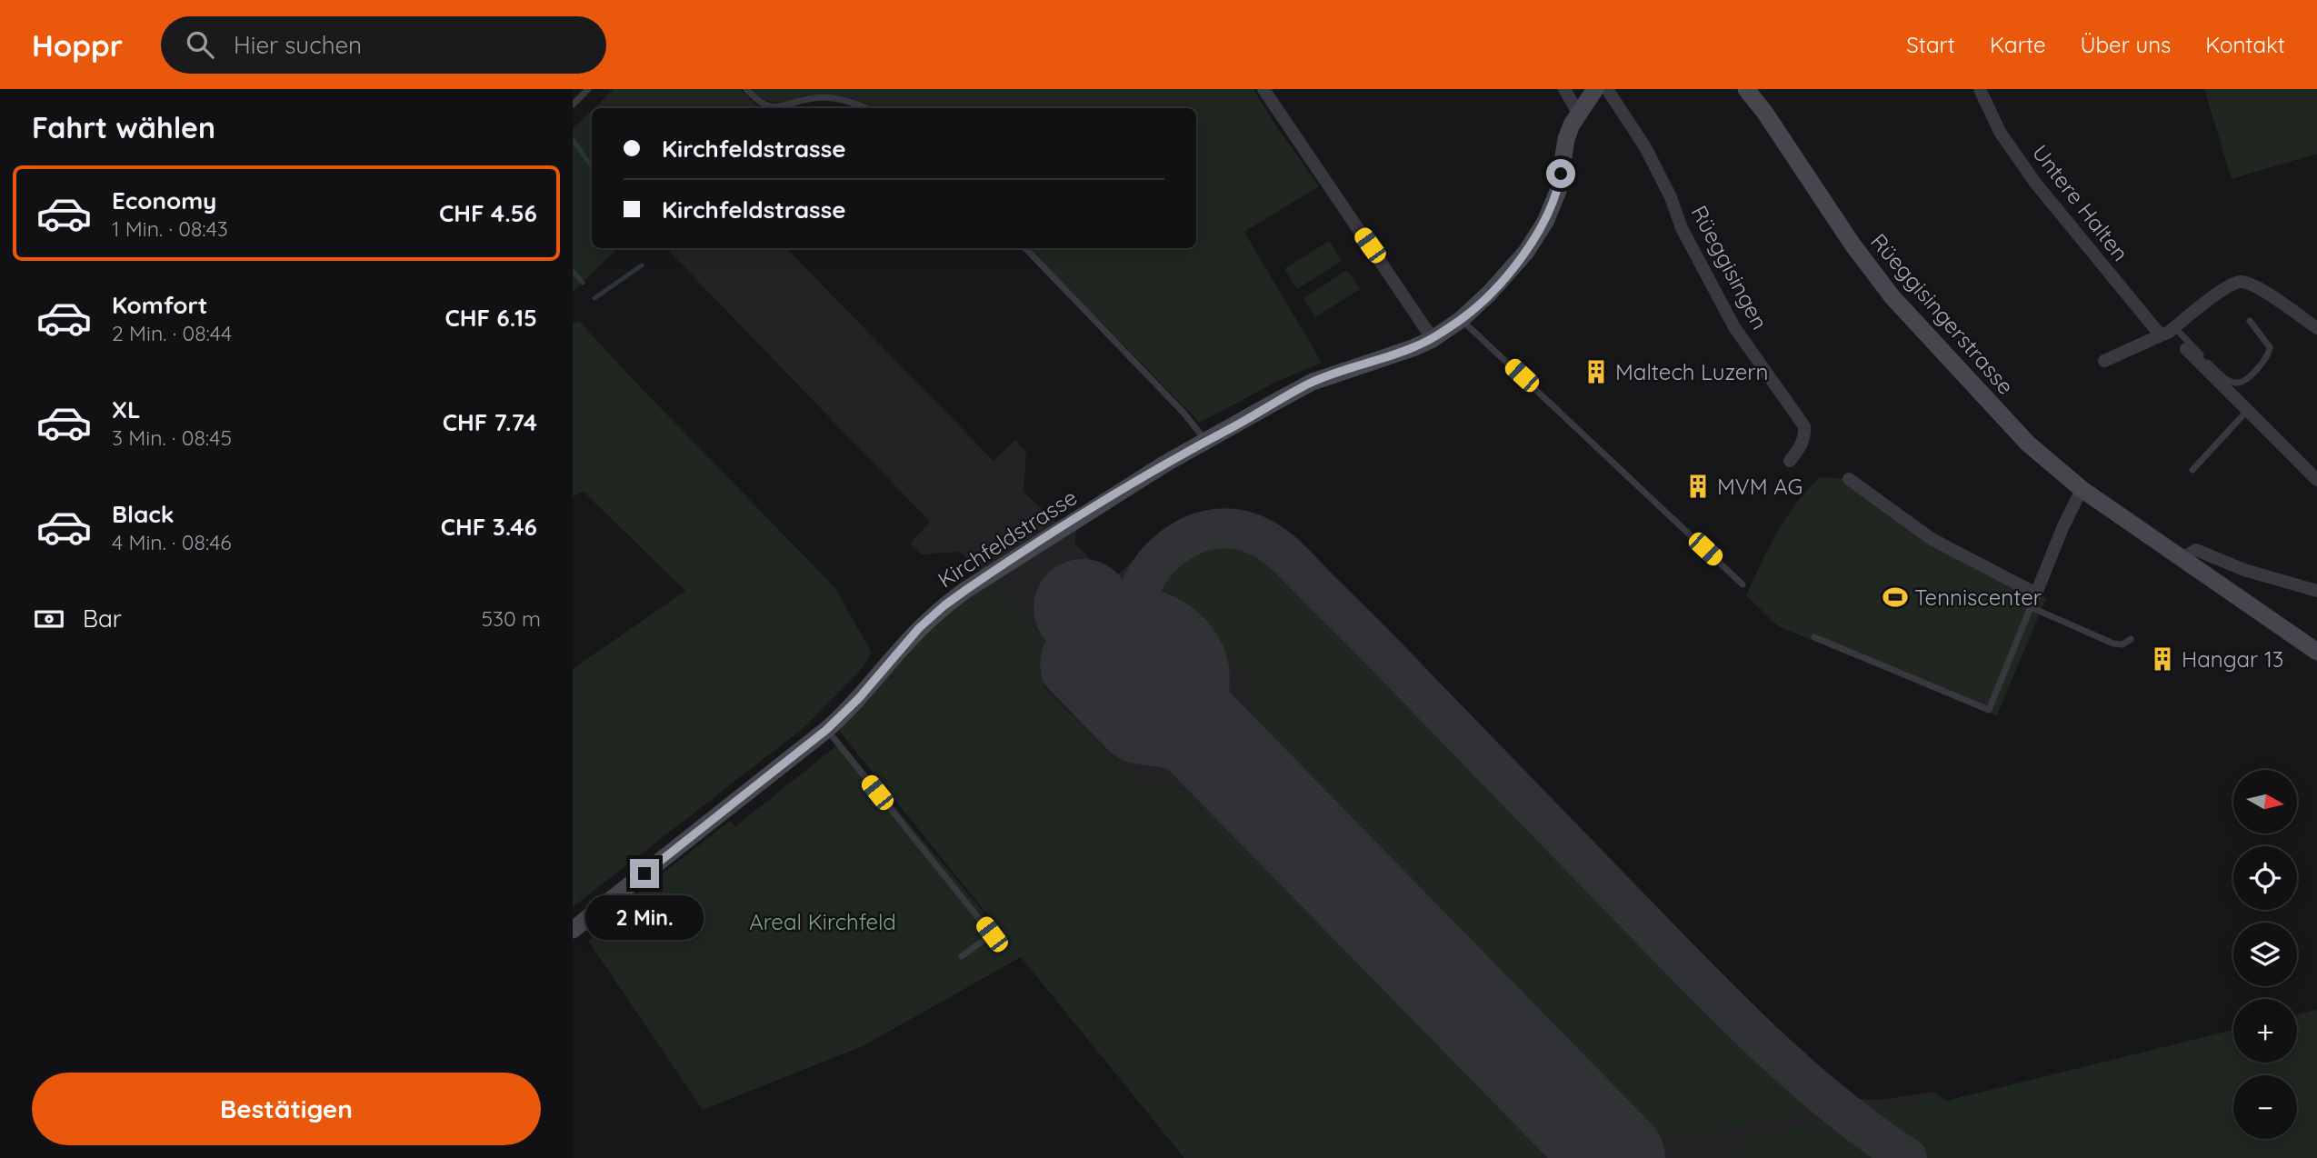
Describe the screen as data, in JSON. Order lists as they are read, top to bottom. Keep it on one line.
{"streets":{"street":["Untere Halten","Rüeggisingen","Rüeggisingerstrasse","Kirchfeldstrasse"]},"parks":["Areal Kirchfeld"],"places":{"building":["Maltech Luzern","MVM AG","Hangar 13"],"sports":["Tenniscenter"]},"north":"right","page":{"header":"Hoppr","search":"Hier suchen","nav":["Start","Karte","Über uns","Kontakt"],"heading":"Fahrt wählen","banner":["Kirchfeldstrasse","Kirchfeldstrasse"],"list":[{"name":"Economy","note":"1 Min. · 08:43","value":"CHF 4.56"},{"name":"Komfort","note":"2 Min. · 08:44","value":"CHF 6.15"},{"name":"XL","note":"3 Min. · 08:45","value":"CHF 7.74"},{"name":"Black","note":"4 Min. · 08:46","value":"CHF 3.46"}],"pay":["Bar","530 m"],"map_buttons":["+","−"],"bubble":"2 Min.","buttons":"Bestätigen"}}
